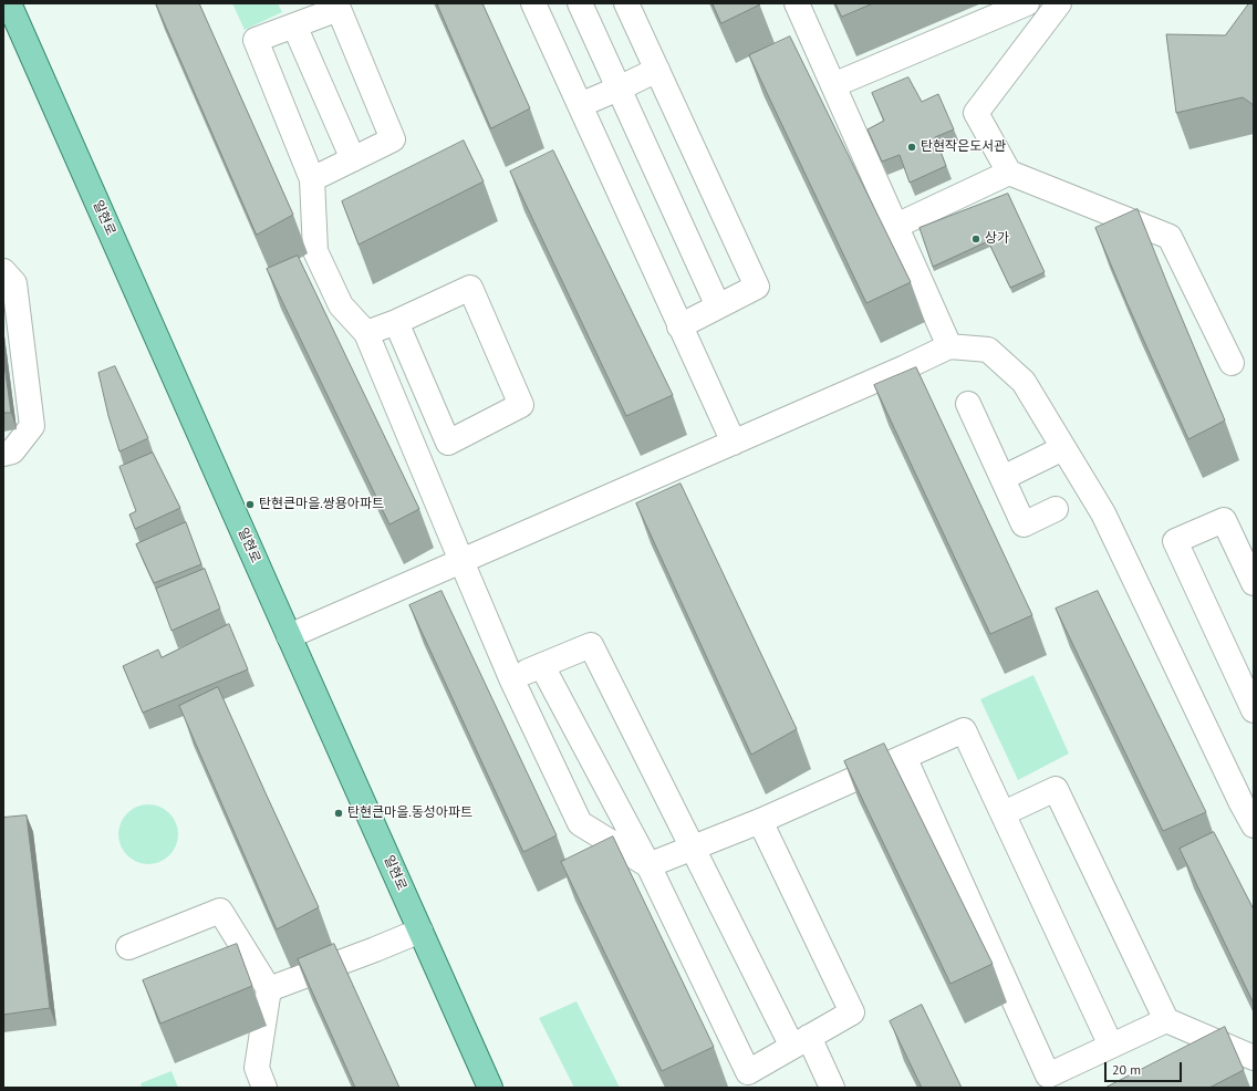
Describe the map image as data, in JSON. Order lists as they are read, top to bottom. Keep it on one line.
{"streets":{"main road":["일현로"]},"places":["탄현작은도서관","상가","탄현큰마을.쌍용아파트","탄현큰마을.동성아파트"],"scale_bar":"20 m"}
